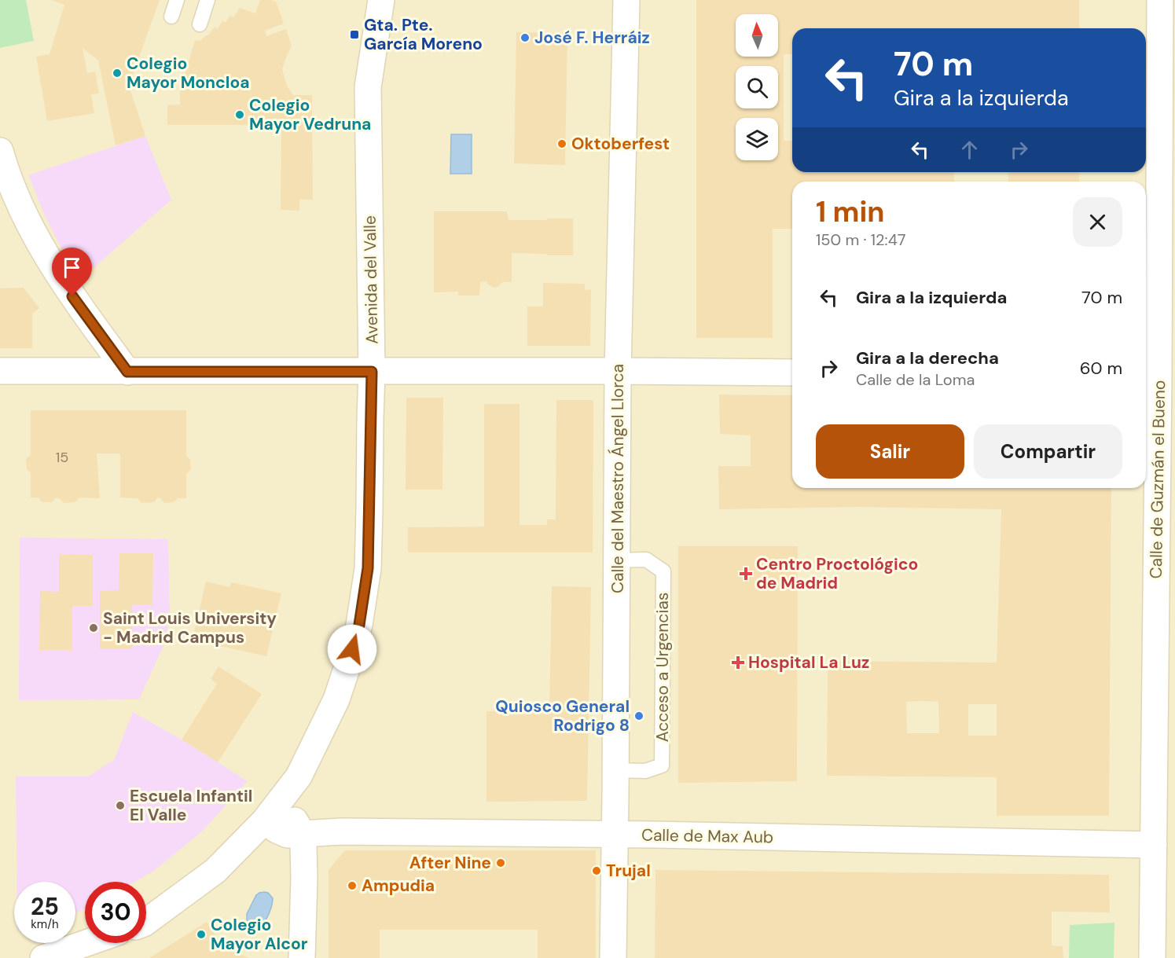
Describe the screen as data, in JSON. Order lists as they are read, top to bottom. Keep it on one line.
{"streets":{"street":["Avenida del Valle","Calle del Maestro Ángel Llorca","Calle de Guzmán el Bueno","Calle de Max Aub"],"lane":["Acceso a Urgencias"]},"crossings":[["Avenida del Valle","Calle de Max Aub"],["Calle del Maestro Ángel Llorca","Acceso a Urgencias"],["Calle del Maestro Ángel Llorca","Calle de Max Aub"],["Calle de Guzmán el Bueno","Calle de Max Aub"]],"places":{"transit":["Gta. Pte. García Moreno"],"other":["José F. Herráiz","Colegio Mayor Moncloa","Colegio Mayor Vedruna","Oktoberfest","Saint Louis University - Madrid Campus","Quiosco General Rodrigo 8","Escuela Infantil El Valle","After Nine","Trujal","Ampudia","Colegio Mayor Alcor"],"health":["Centro Proctológico de Madrid","Hospital La Luz"]},"house_numbers":["15"],"north":"top","page":{"turn":["70 m","Gira a la izquierda"],"heading":["1 min","150 m · 12:47"],"list":[{"name":"Gira a la izquierda","value":"70 m"},{"name":"Gira a la derecha","note":"Calle de la Loma","value":"60 m"}],"buttons":["Salir","Compartir"],"speed":"25 km/h","limit":"30"}}
